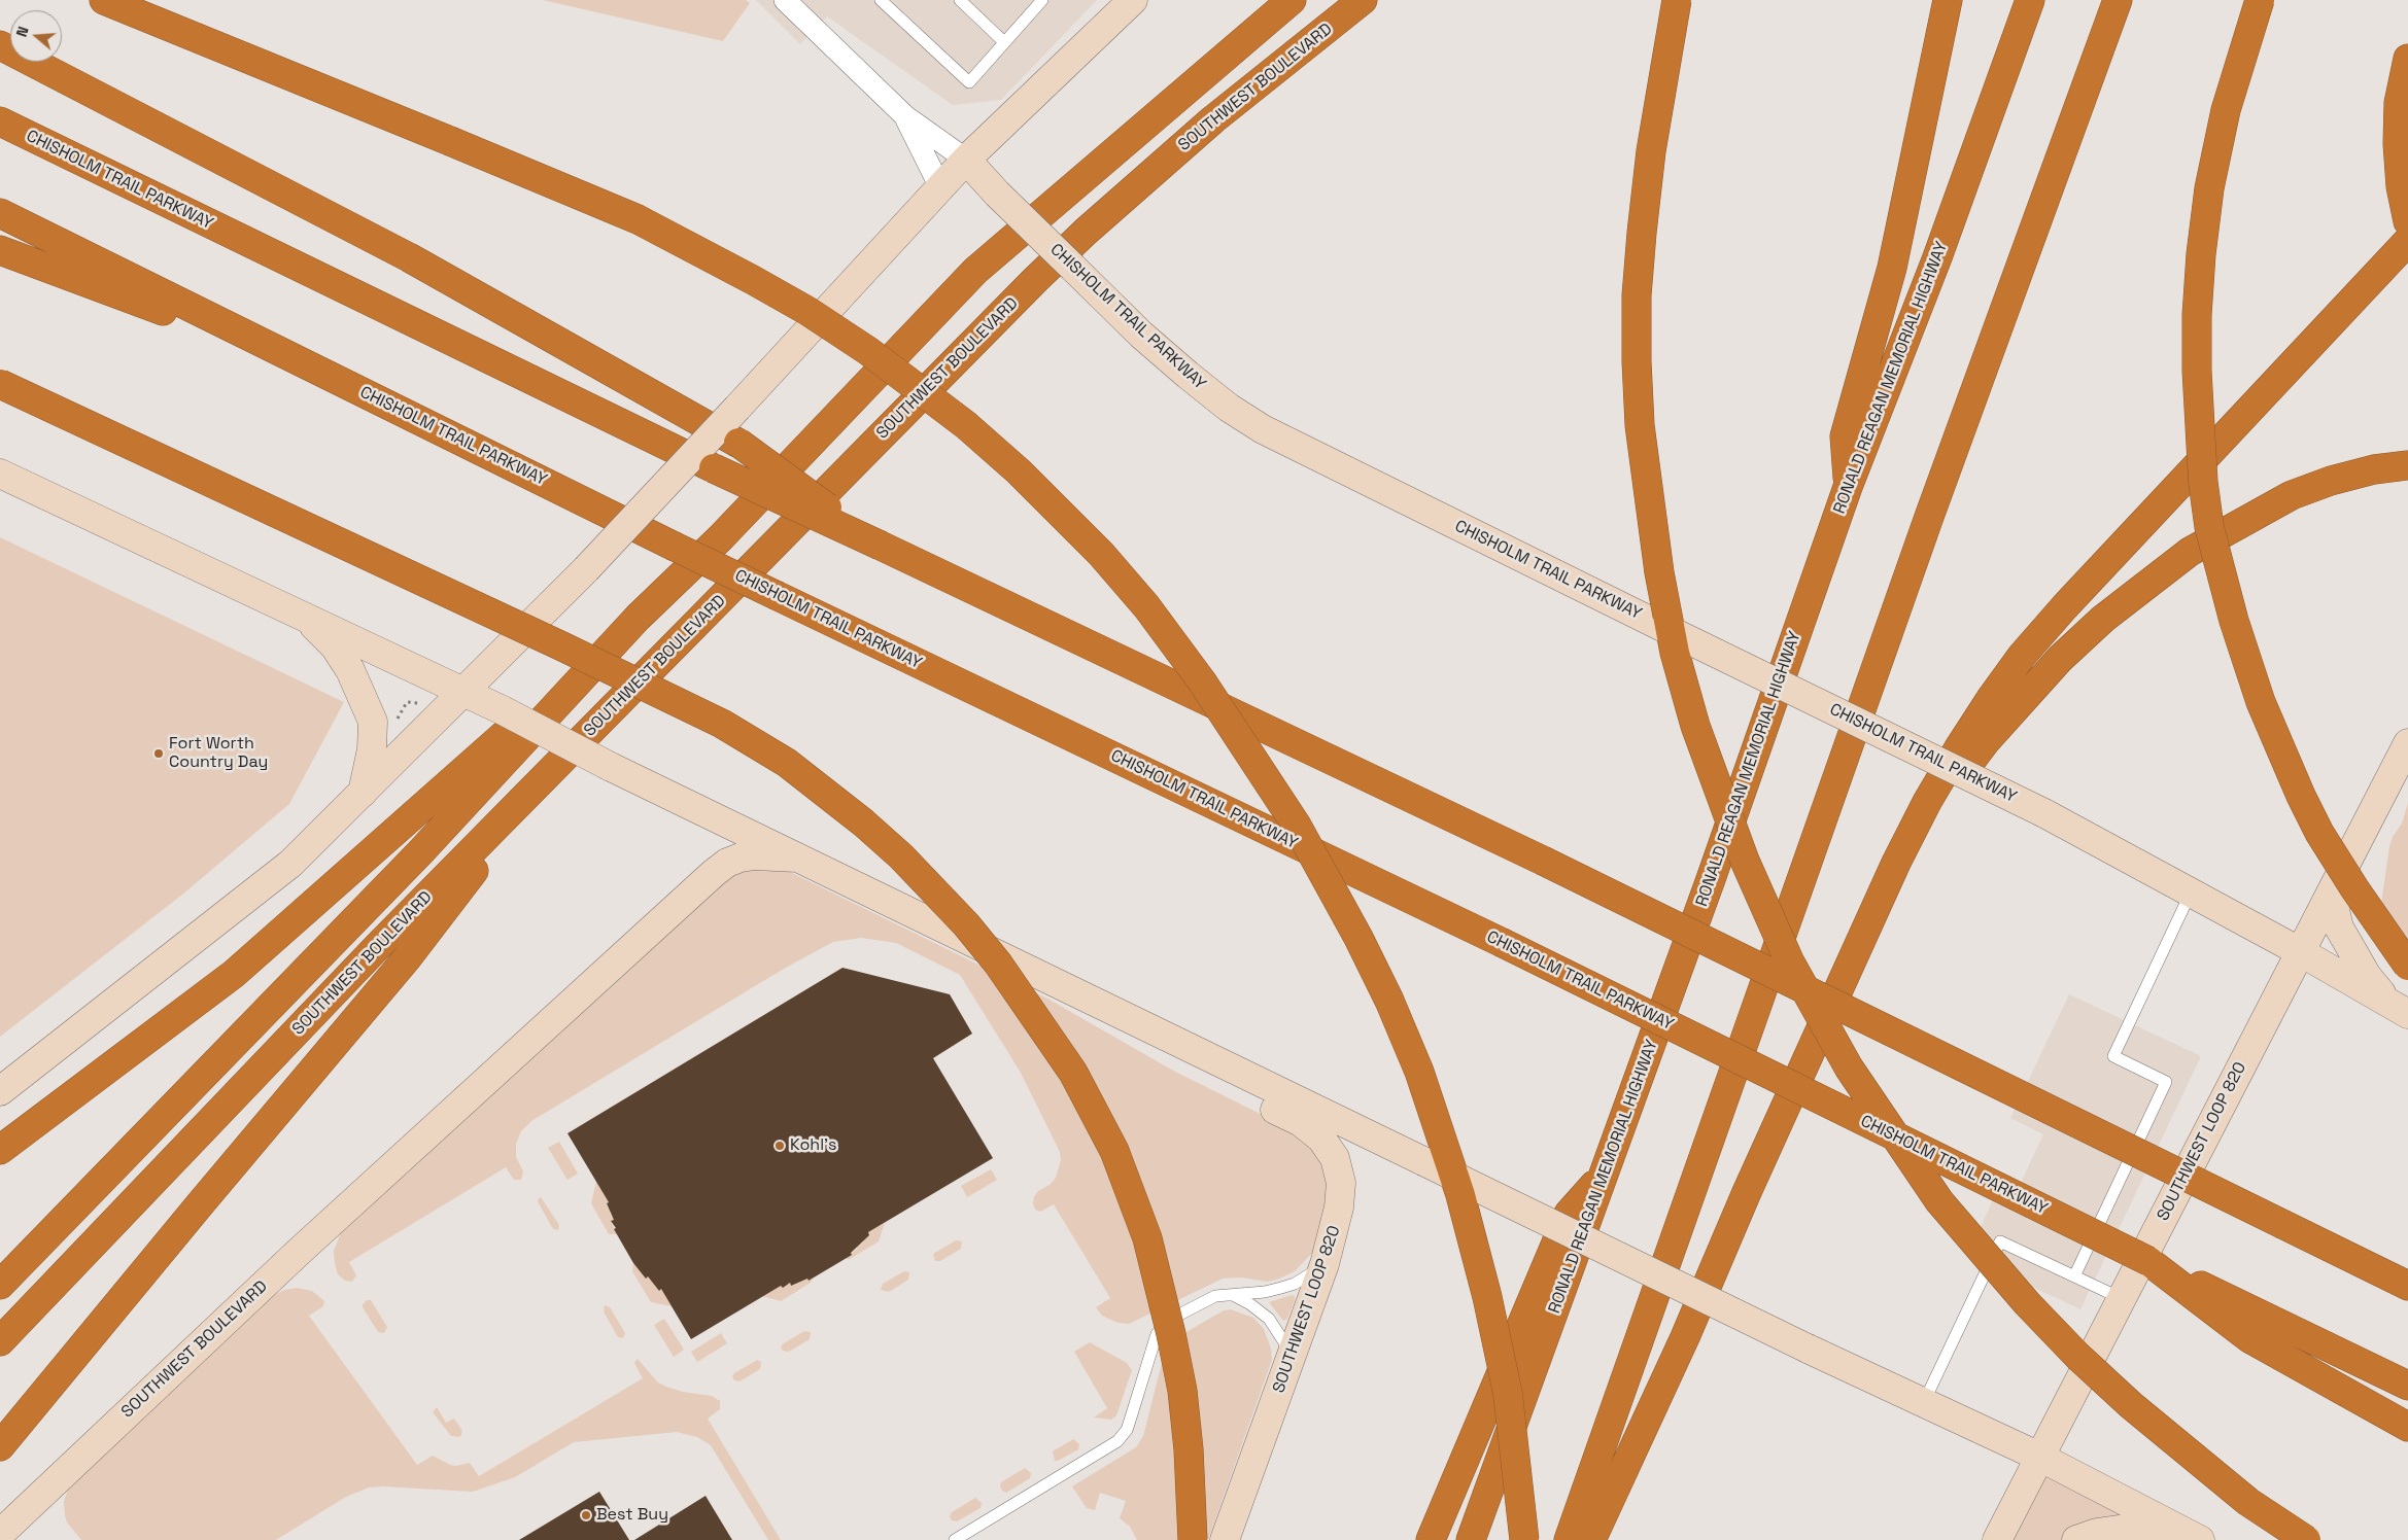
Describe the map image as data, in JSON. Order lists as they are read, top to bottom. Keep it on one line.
{"streets":{"highway":["SOUTHWEST BOULEVARD","CHISHOLM TRAIL PARKWAY","RONALD REAGAN MEMORIAL HIGHWAY"],"main road":["SOUTHWEST LOOP 820"]},"crossings":[["CHISHOLM TRAIL PARKWAY","SOUTHWEST LOOP 820"]],"places":["Fort Worth Country Day","Kohl's","Best Buy"],"north":"left"}
